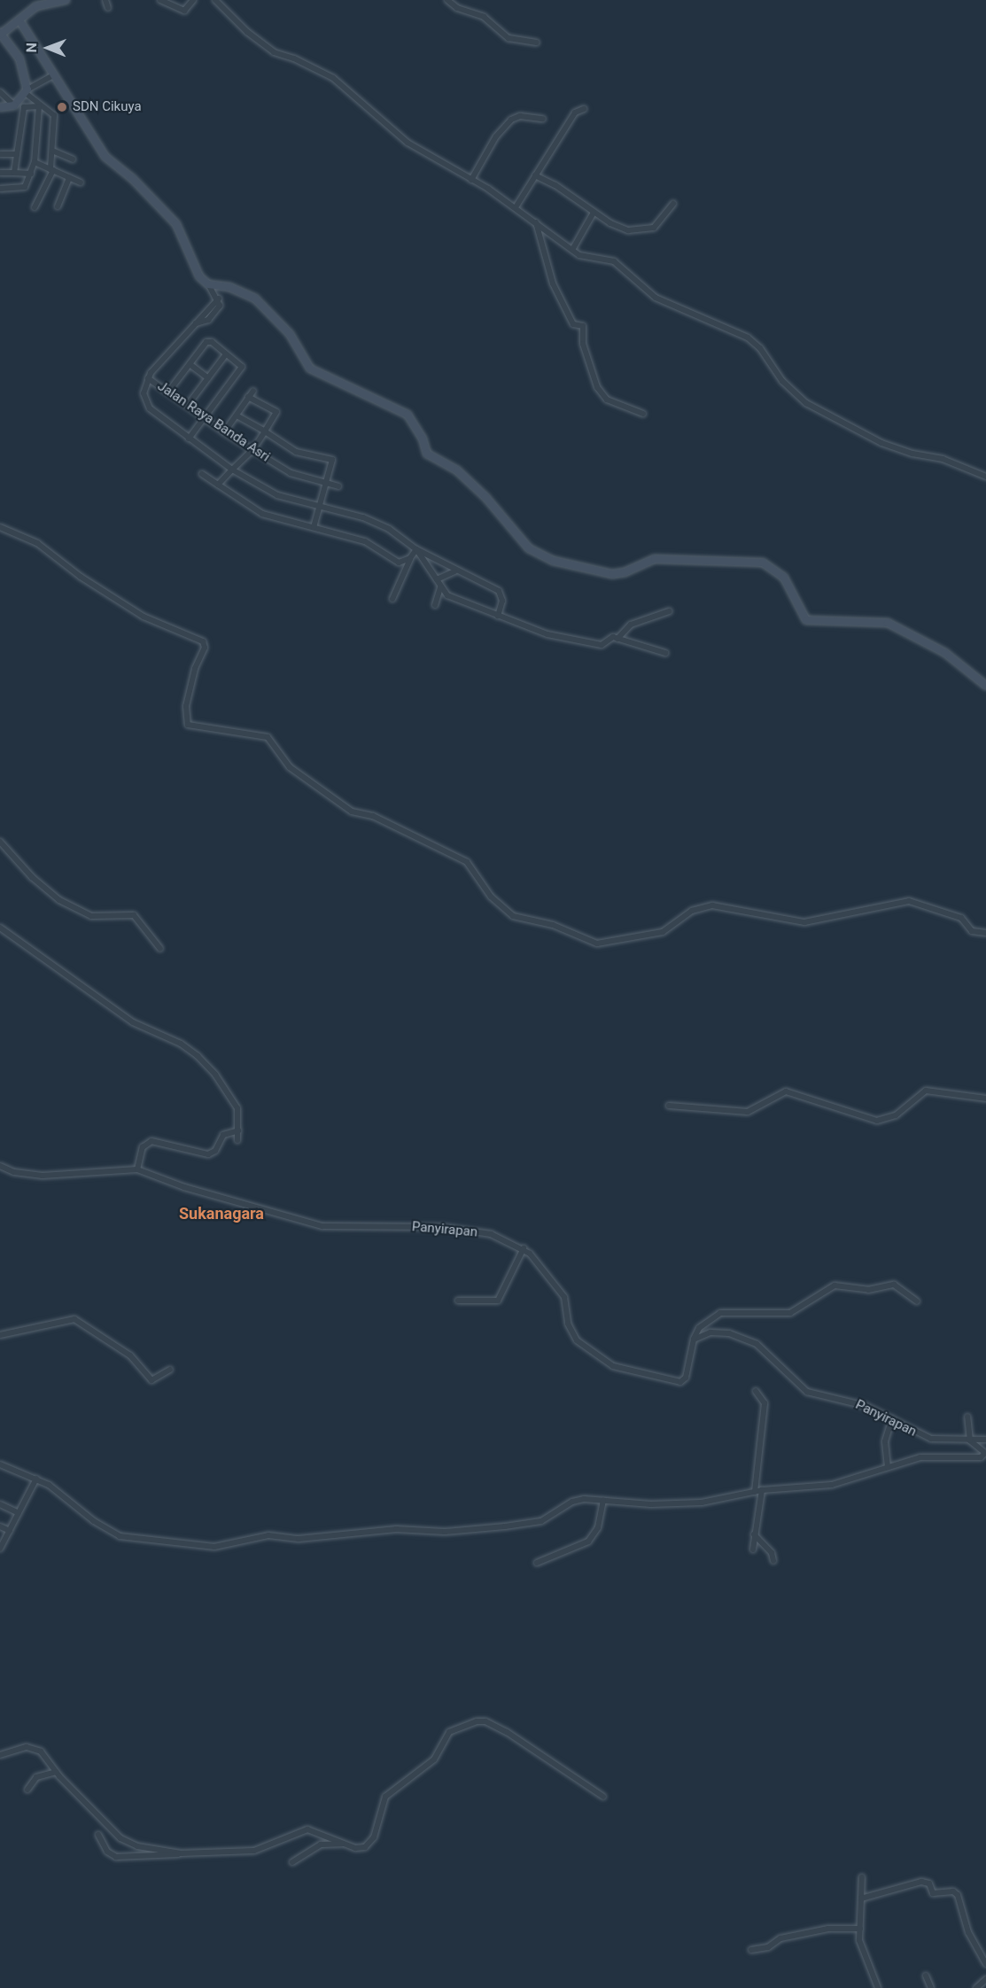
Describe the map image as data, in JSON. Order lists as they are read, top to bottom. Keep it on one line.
{"streets":{"street":["Jalan Raya Banda Asri","Panyirapan"]},"districts":["Sukanagara"],"places":["SDN Cikuya"],"north":"left"}
